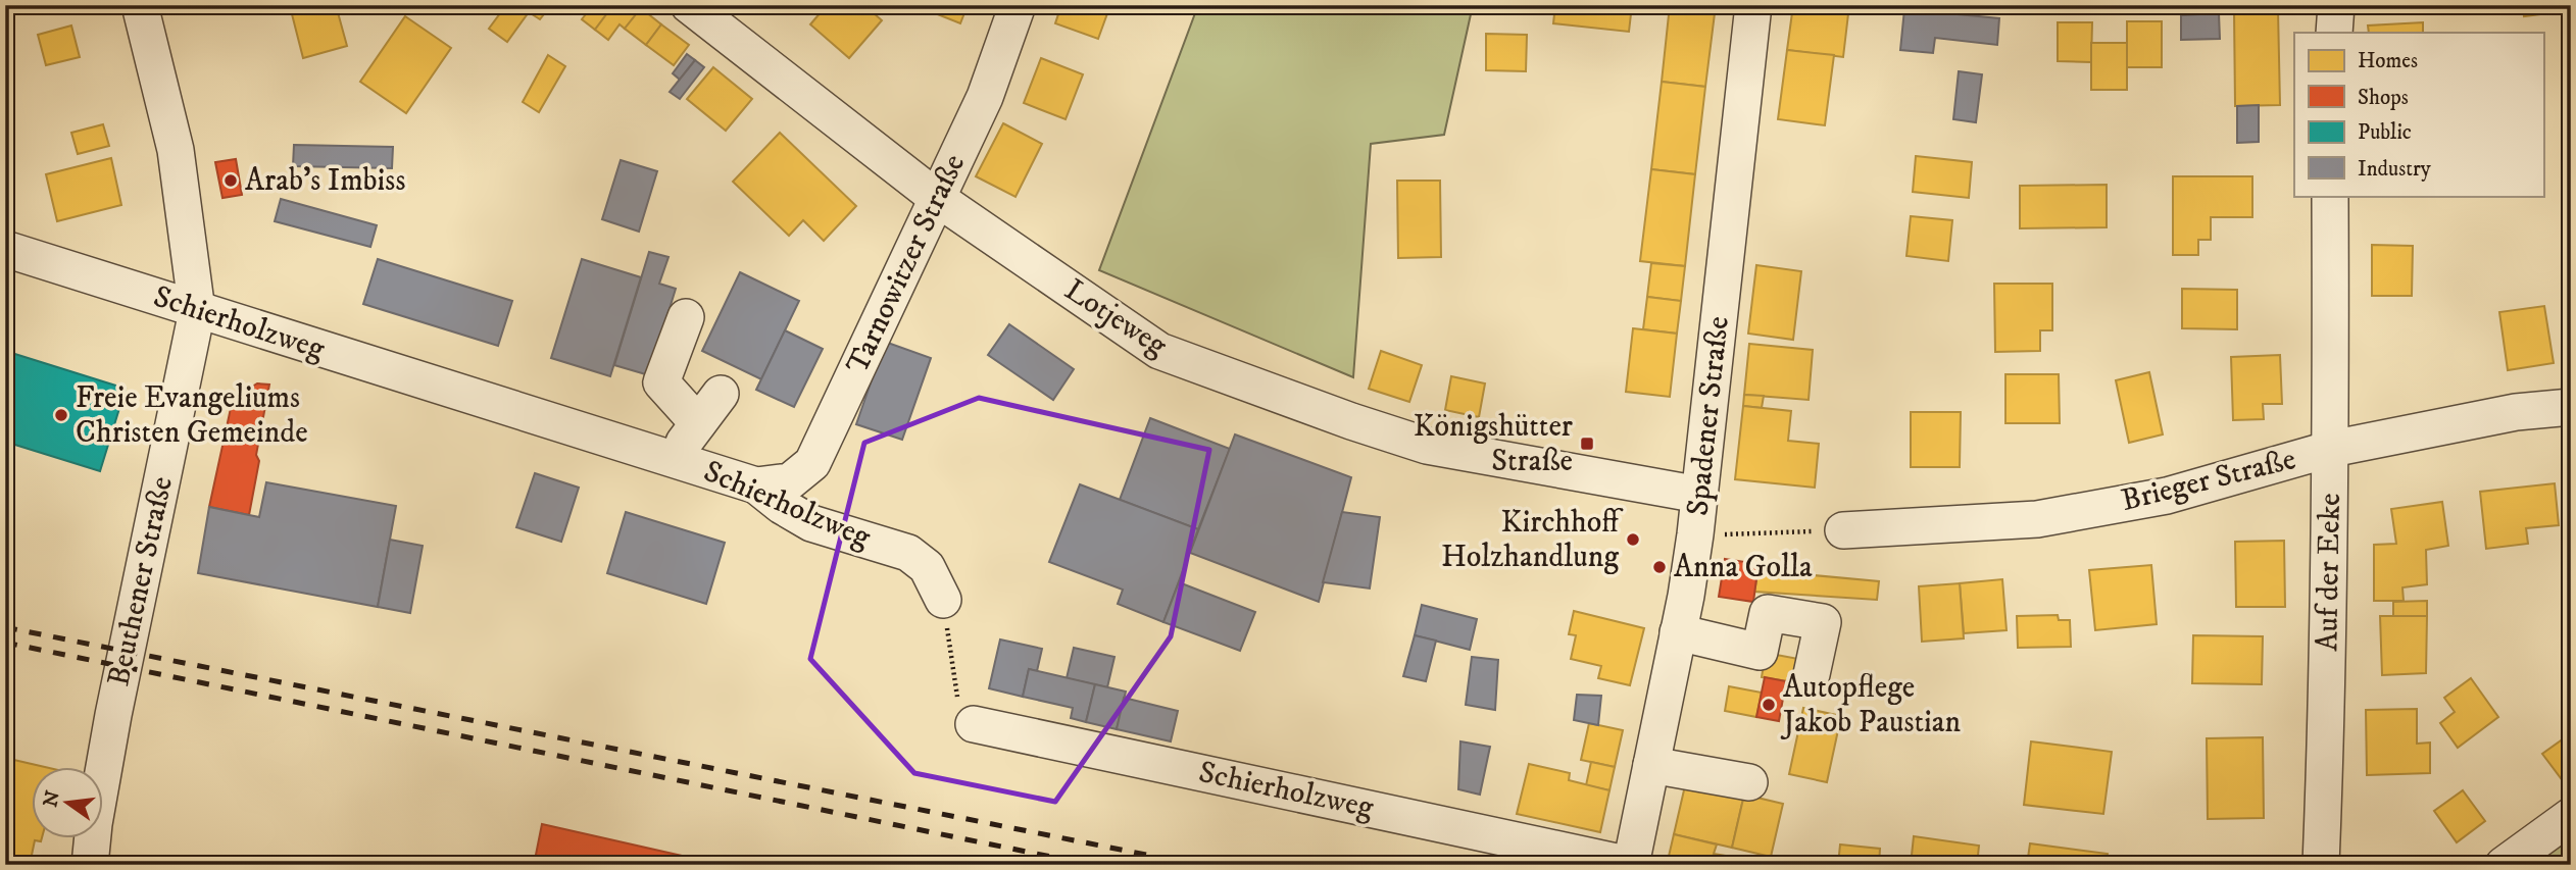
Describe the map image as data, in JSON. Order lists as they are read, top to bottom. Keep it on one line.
{"streets":{"street":["Tarnowitzer Straße","Lotjeweg","Schierholzweg","Spadener Straße","Brieger Straße","Auf der Eeke","Beuthener Straße"]},"crossings":[["Tarnowitzer Straße","Lotjeweg"],["Tarnowitzer Straße","Schierholzweg"],["Lotjeweg","Spadener Straße"],["Schierholzweg","Spadener Straße"],["Schierholzweg","Beuthener Straße"],["Brieger Straße","Auf der Eeke"]],"places":{"other":["Arab's Imbiss","Freie Evangeliums Christen Gemeinde","Kirchhoff Holzhandlung","Anna Golla","Autopflege Jakob Paustian"],"transit":["Königshütter Straße"]},"legend":["Homes","Shops","Public","Industry"],"north":"left"}
